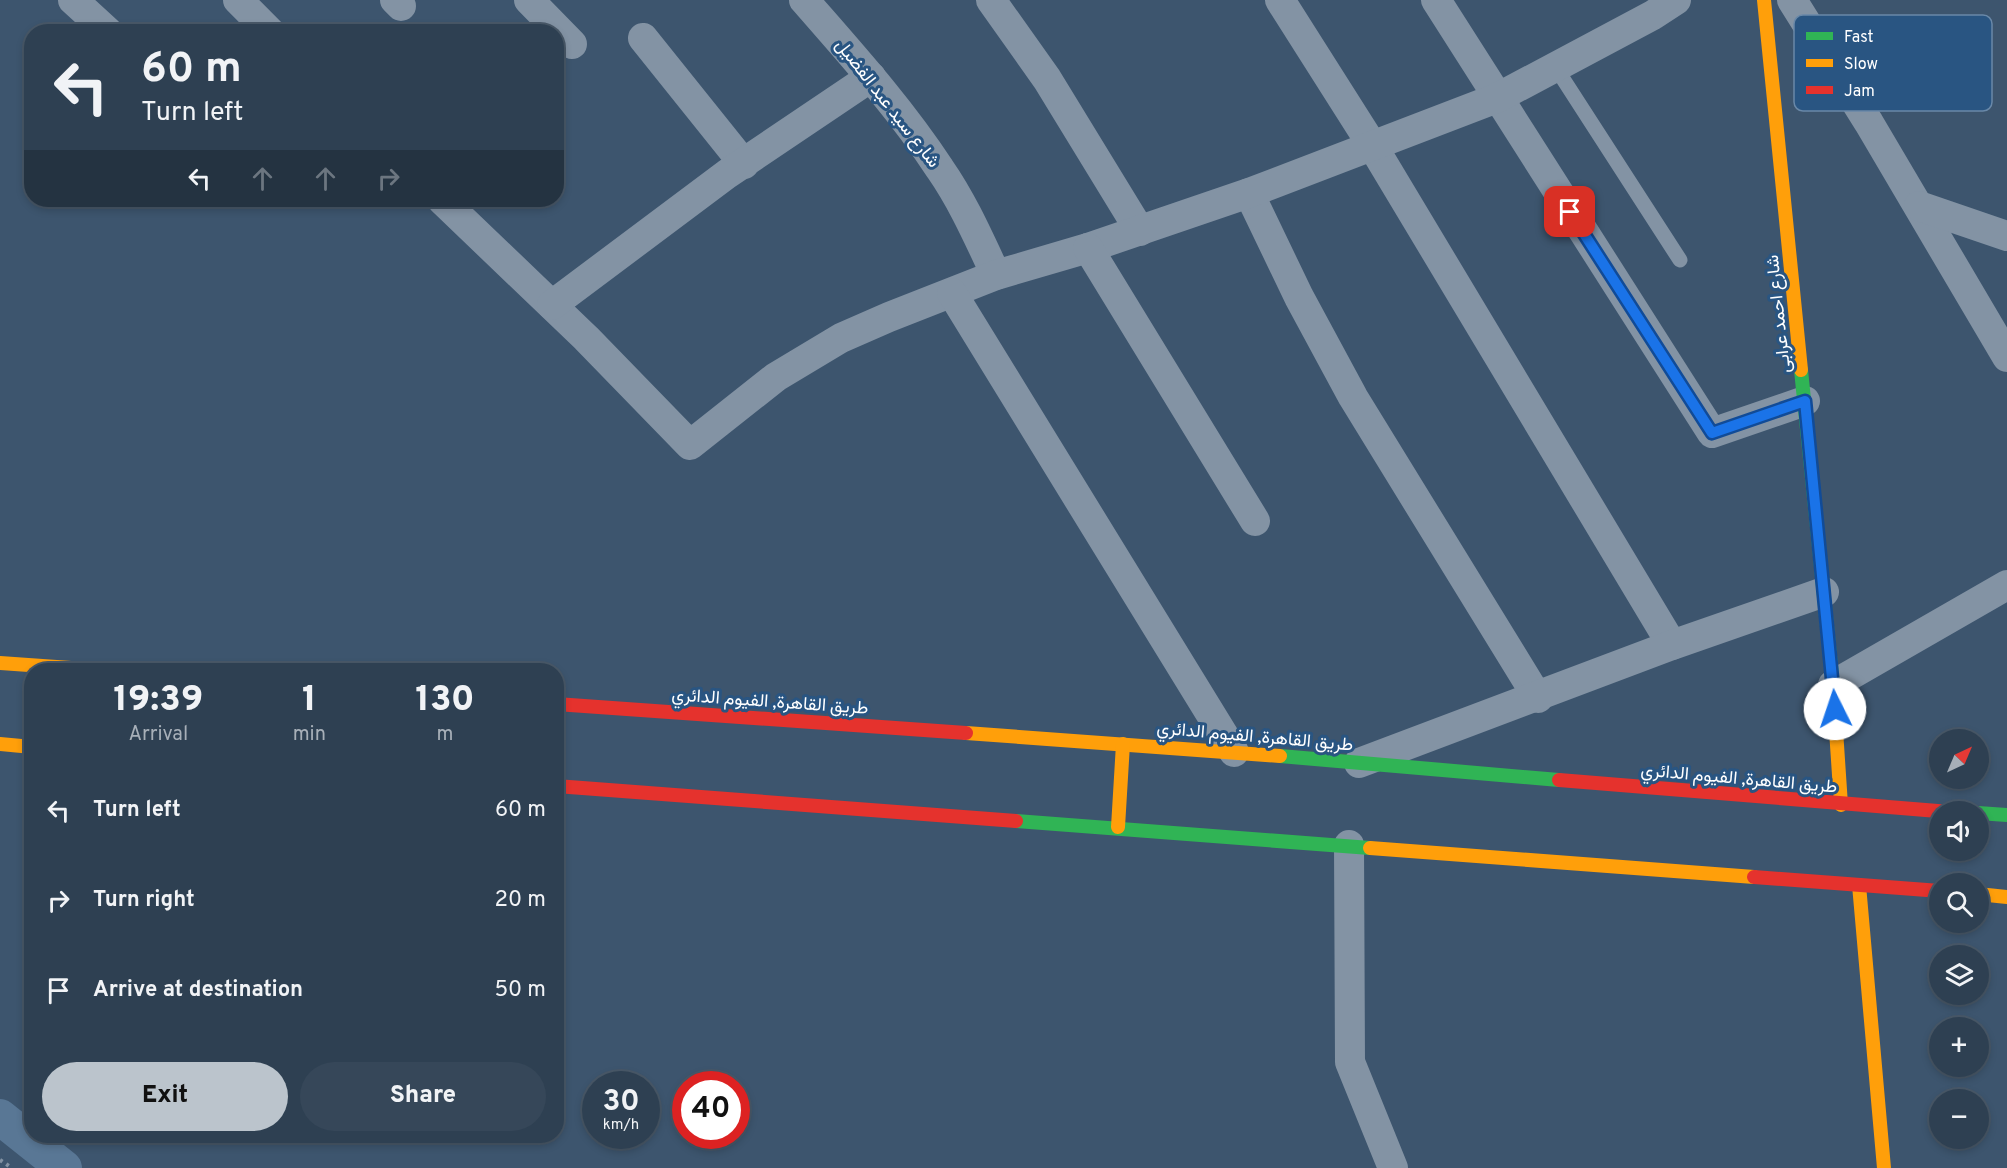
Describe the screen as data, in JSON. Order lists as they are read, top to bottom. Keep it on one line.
{"streets":{"main road":["شارع احمد عرابى","طريق القاهرة, الفيوم الدائري"],"street":["شارع سيد عبد الفضيل"]},"crossings":[["شارع احمد عرابى","طريق القاهرة, الفيوم الدائري"]],"legend":["Fast","Slow","Jam"],"north":"top right","page":{"turn":["60 m","Turn left"],"eta":["19:39","Arrival","1","min","130","m"],"map_buttons":["+","−"],"list":[{"name":"Turn left","value":"60 m"},{"name":"Turn right","value":"20 m"},{"name":"Arrive at destination","value":"50 m"}],"buttons":["Exit","Share"],"speed":"30 km/h","limit":"40"}}
